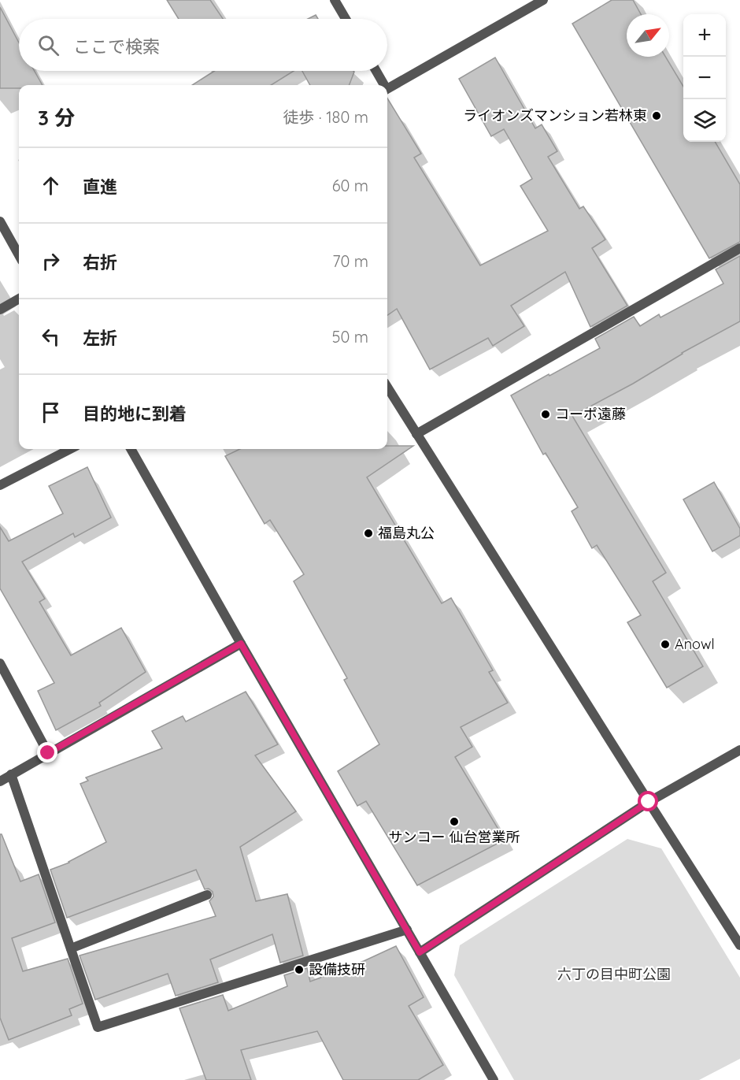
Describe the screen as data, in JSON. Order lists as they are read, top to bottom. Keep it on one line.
{"parks":["六丁の目中町公園"],"places":["ライオンズマンション若林東","コーポ遠藤","福島丸公","Anowl","サンコー 仙台営業所","設備技研"],"north":"top right","page":{"map_buttons":["+","−"],"search":"ここで検索","heading":["3 分","徒歩 · 180 m"],"list":[["直進","60 m"],["右折","70 m"],["左折","50 m"],"目的地に到着"]}}
